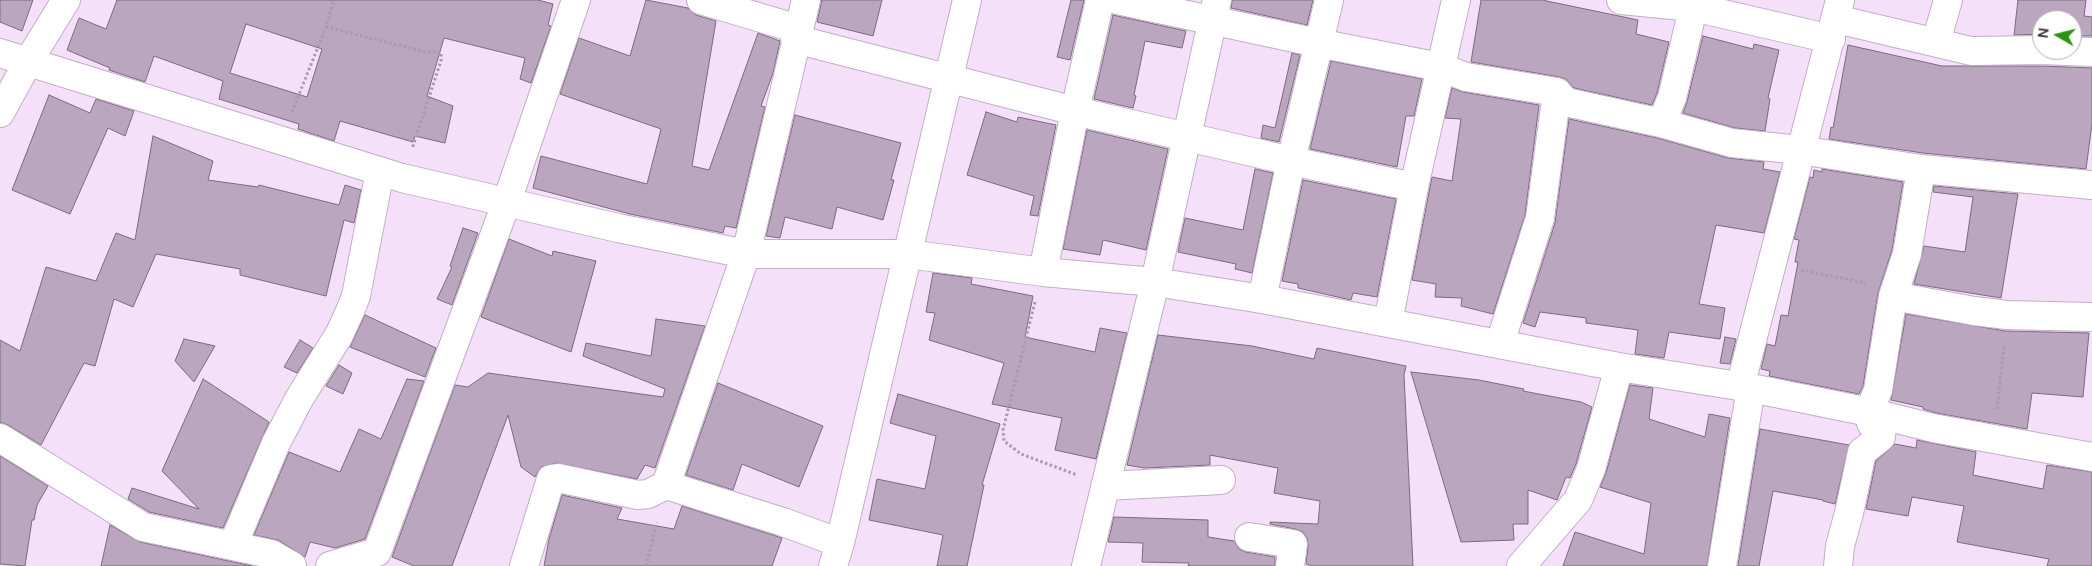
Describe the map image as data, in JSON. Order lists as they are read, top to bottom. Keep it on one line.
{"north":"left"}
